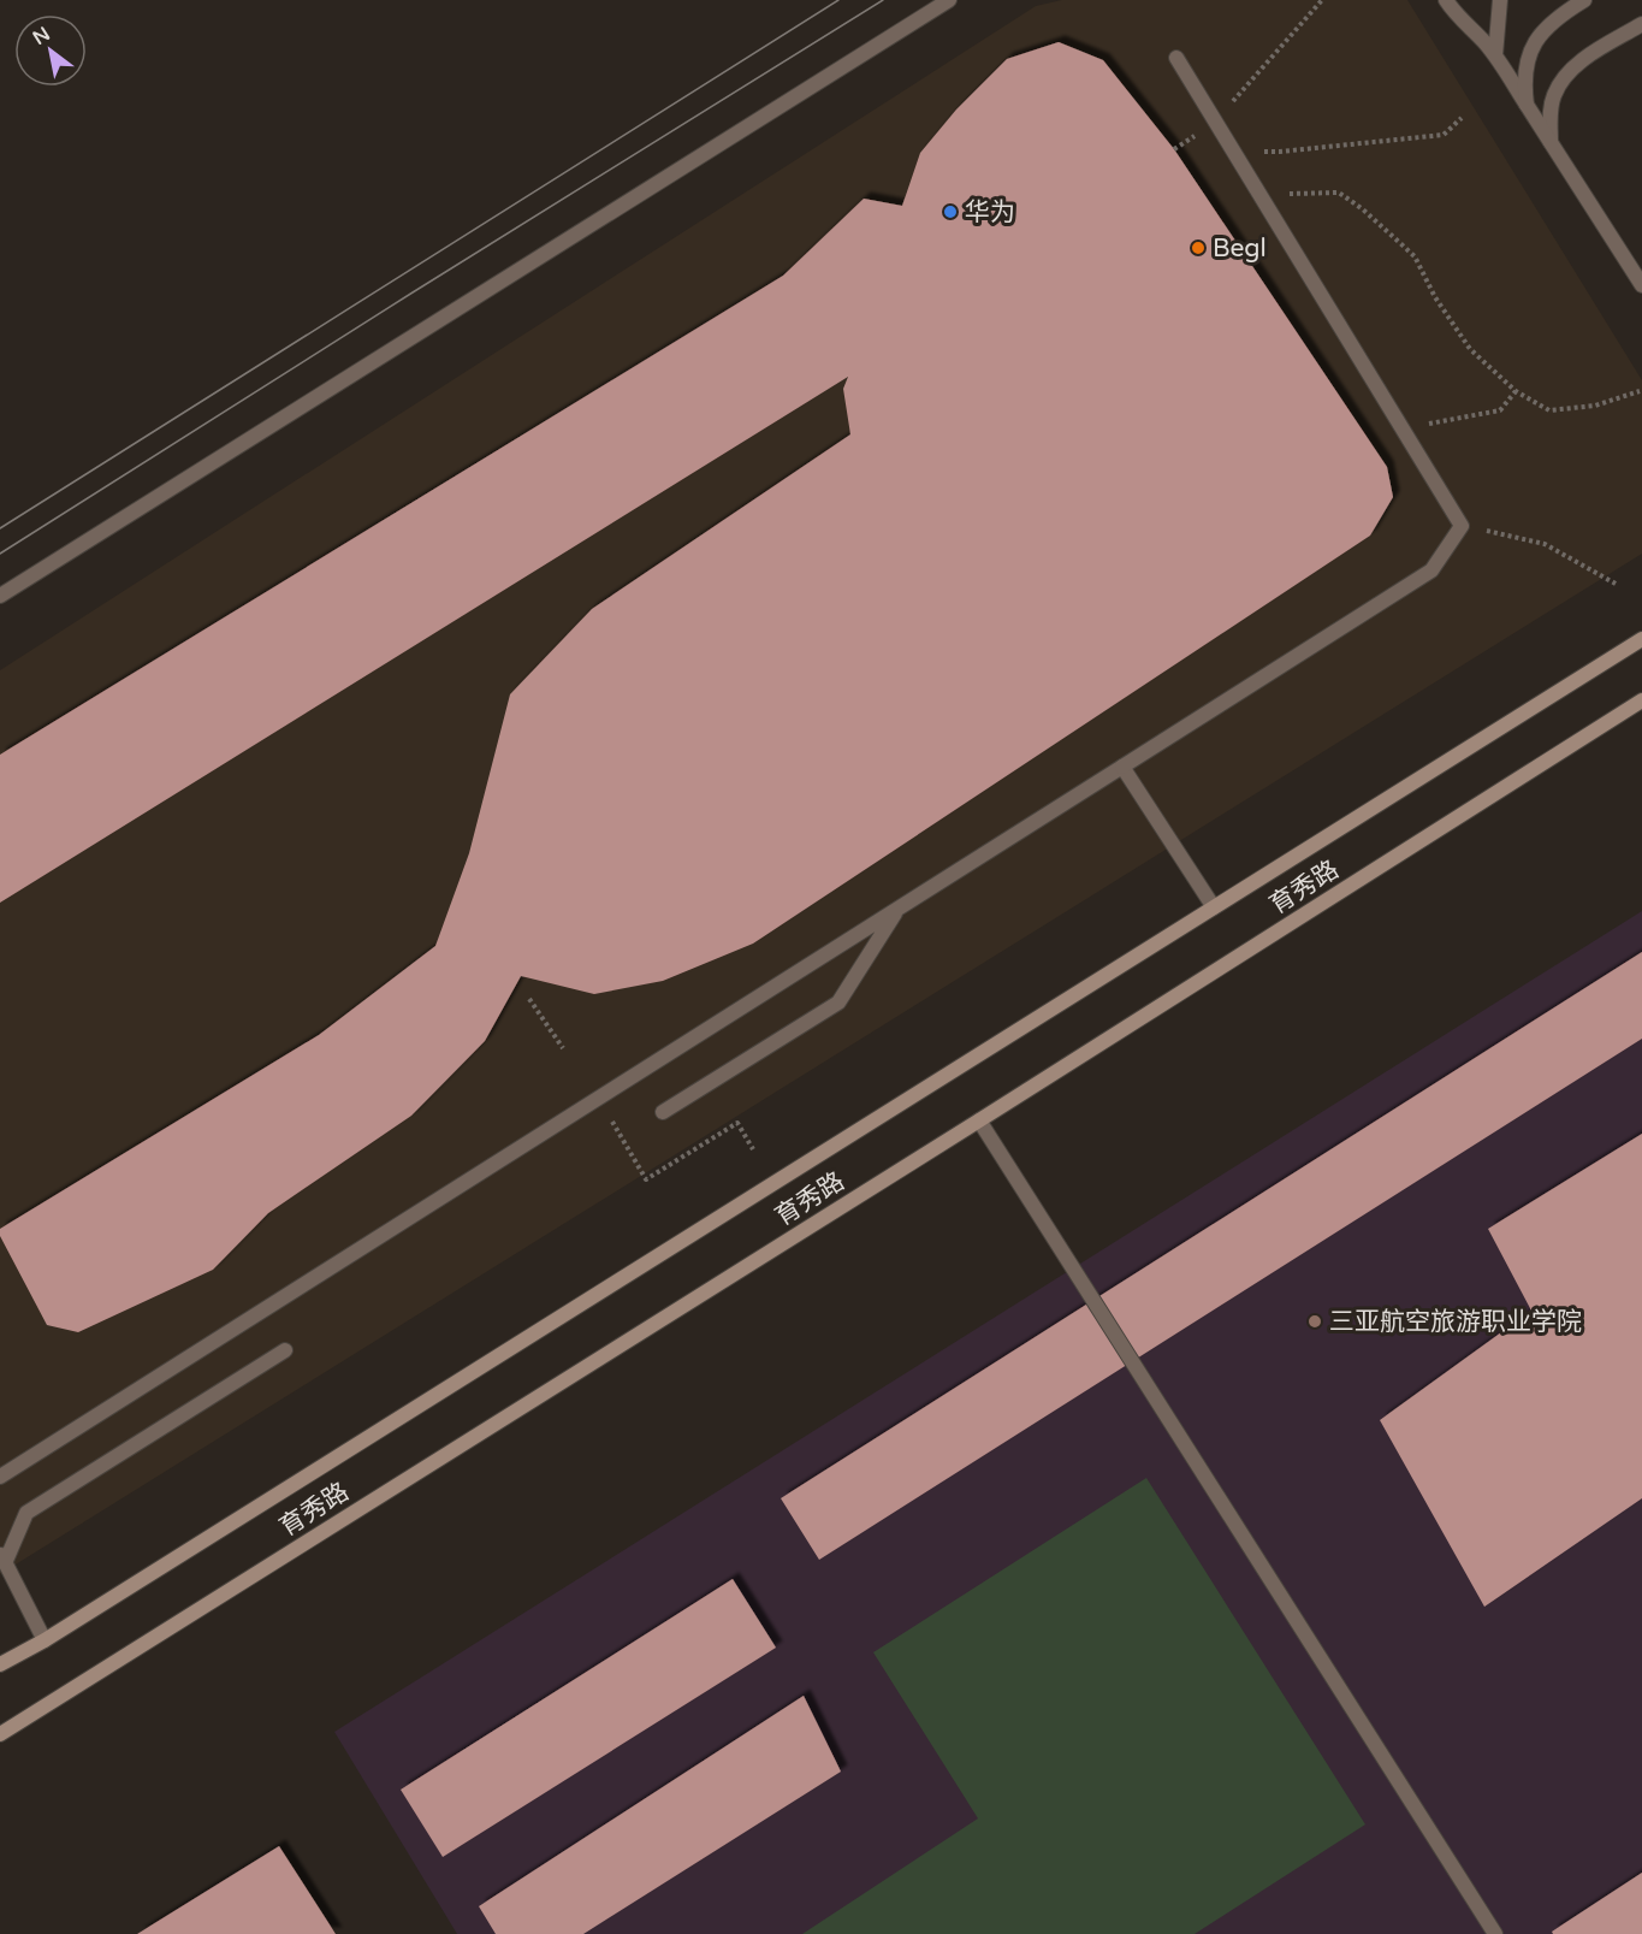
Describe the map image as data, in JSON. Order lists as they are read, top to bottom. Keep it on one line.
{"streets":{"main road":["育秀路"]},"places":["华为","Begl","三亚航空旅游职业学院"],"north":"top left"}
